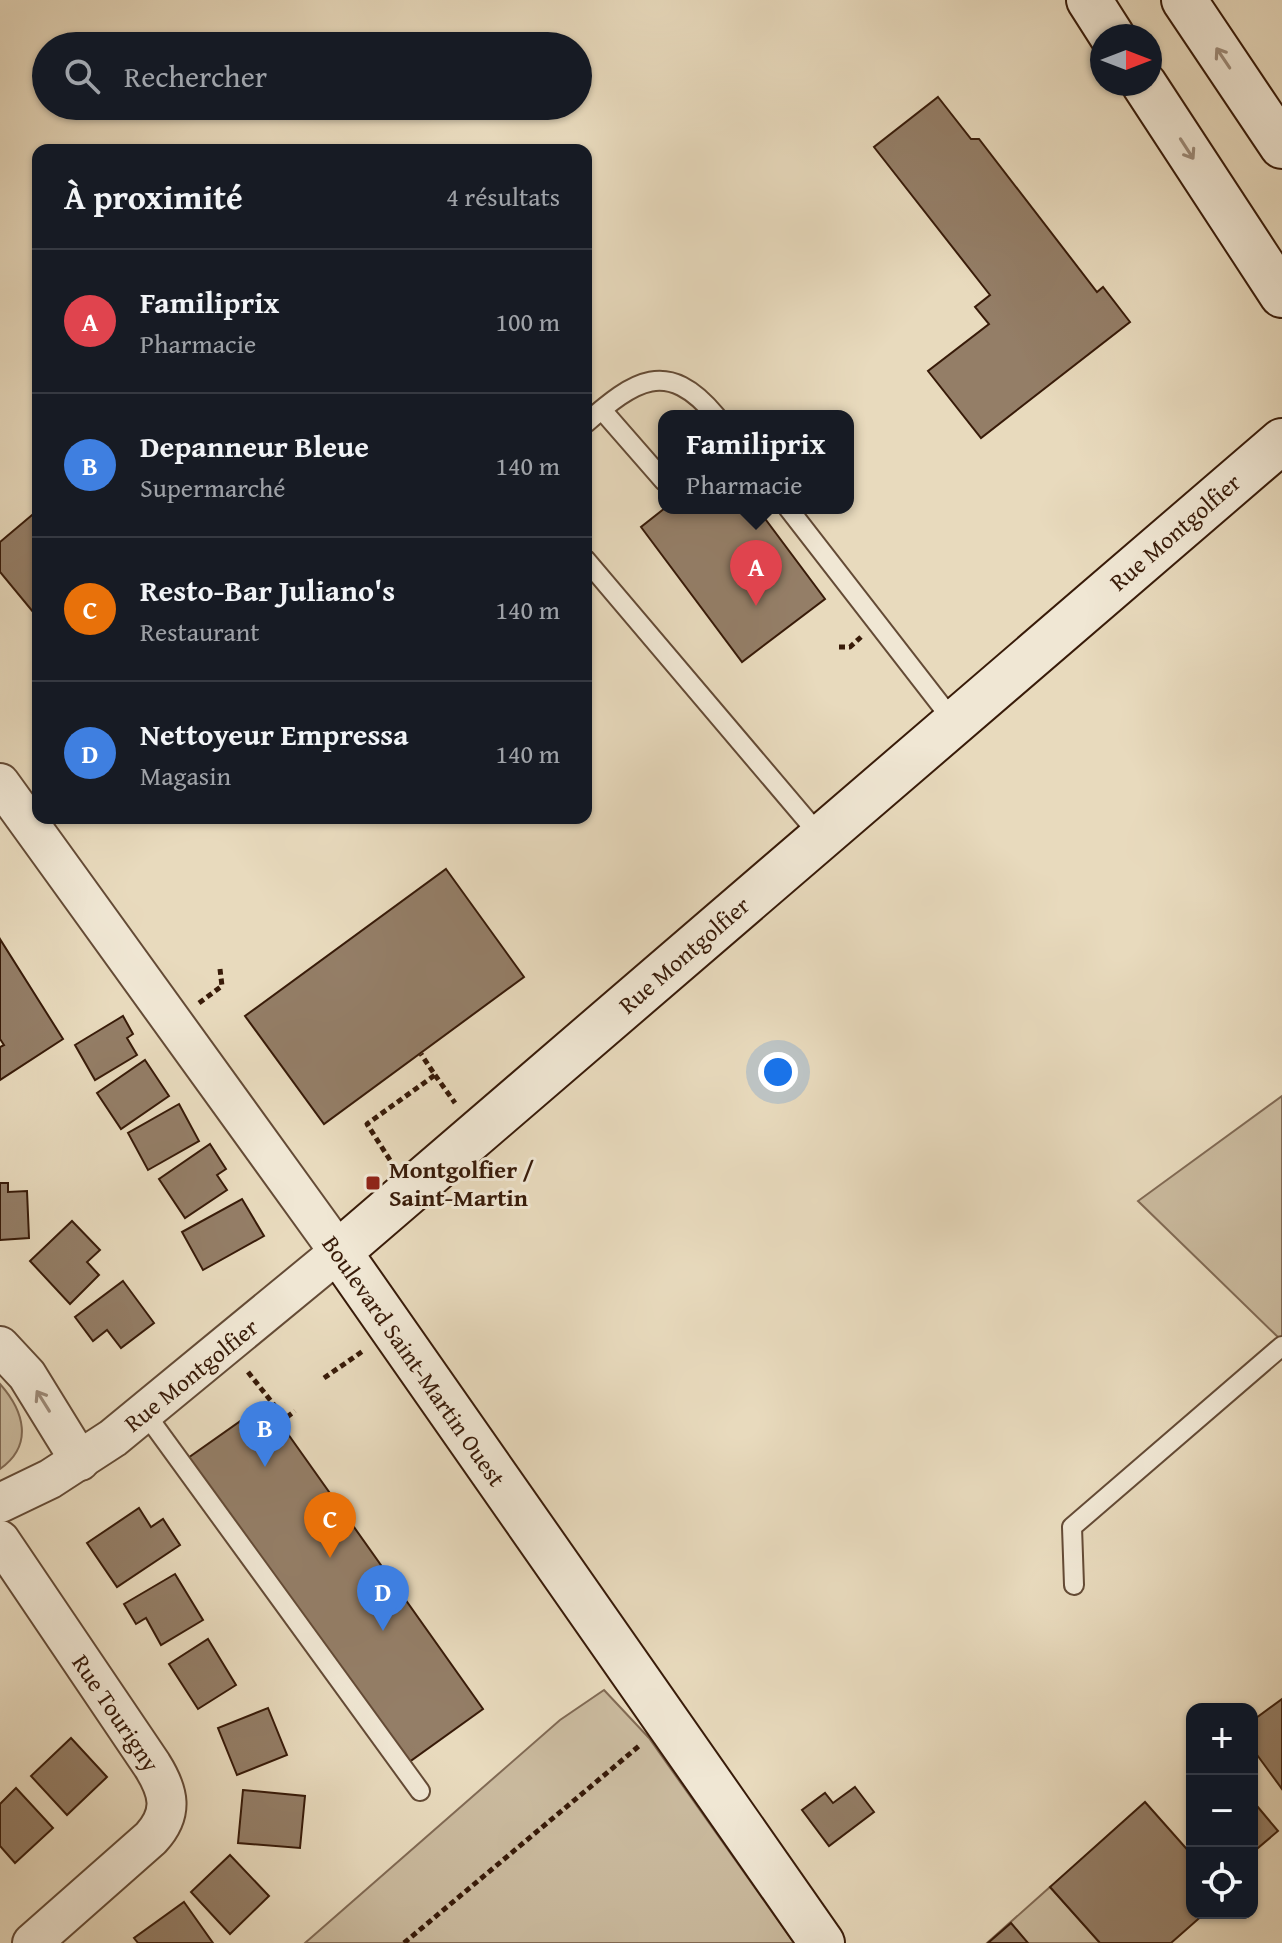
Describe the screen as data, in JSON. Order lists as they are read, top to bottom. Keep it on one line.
{"streets":{"main road":["Rue Montgolfier","Boulevard Saint-Martin Ouest"],"street":["Rue Tourigny"]},"crossings":[["Rue Montgolfier","Boulevard Saint-Martin Ouest"]],"places":{"transit":["Montgolfier / Saint-Martin"]},"north":"right","page":{"search":"Rechercher","heading":["À proximité","4 résultats"],"list":[{"mark":"A","name":"Familiprix","note":"Pharmacie","value":"100 m"},{"mark":"B","name":"Depanneur Bleue","note":"Supermarché","value":"140 m"},{"mark":"C","name":"Resto-Bar Juliano's","note":"Restaurant","value":"140 m"},{"mark":"D","name":"Nettoyeur Empressa","note":"Magasin","value":"140 m"}],"popup":["Familiprix","Pharmacie"],"pins":["A","B","C","D"],"map_buttons":["+","−"]}}
